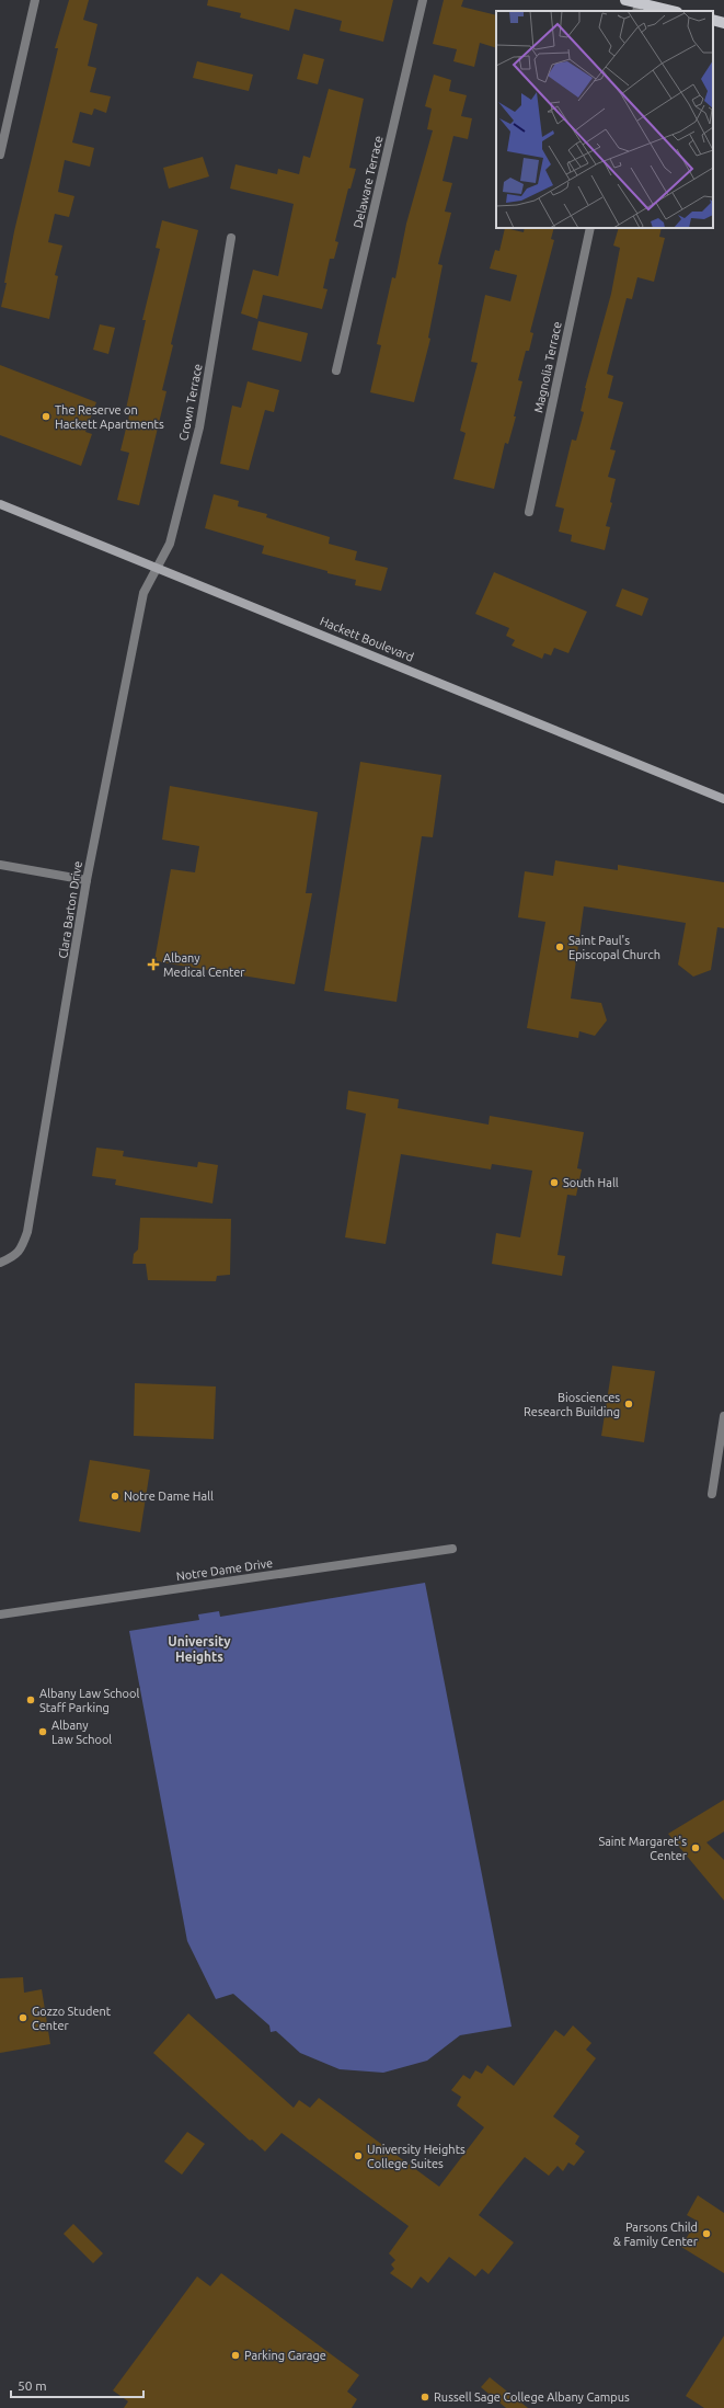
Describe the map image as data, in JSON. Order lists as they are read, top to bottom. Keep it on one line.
{"streets":{"street":["Delaware Terrace","Magnolia Terrace","Crown Terrace","Hackett Boulevard","Clara Barton Drive","Notre Dame Drive"]},"crossings":[["Crown Terrace","Hackett Boulevard"],["Crown Terrace","Clara Barton Drive"],["Hackett Boulevard","Clara Barton Drive"]],"districts":["University Heights"],"places":{"other":["The Reserve on Hackett Apartments","Saint Paul's Episcopal Church","South Hall","Biosciences Research Building","Notre Dame Hall","Albany Law School Staff Parking","Albany Law School","Saint Margaret's Center","Gozzo Student Center","University Heights College Suites","Parsons Child & Family Center","Parking Garage","Russell Sage College Albany Campus"],"health":["Albany Medical Center"]},"scale_bar":"50 m"}
